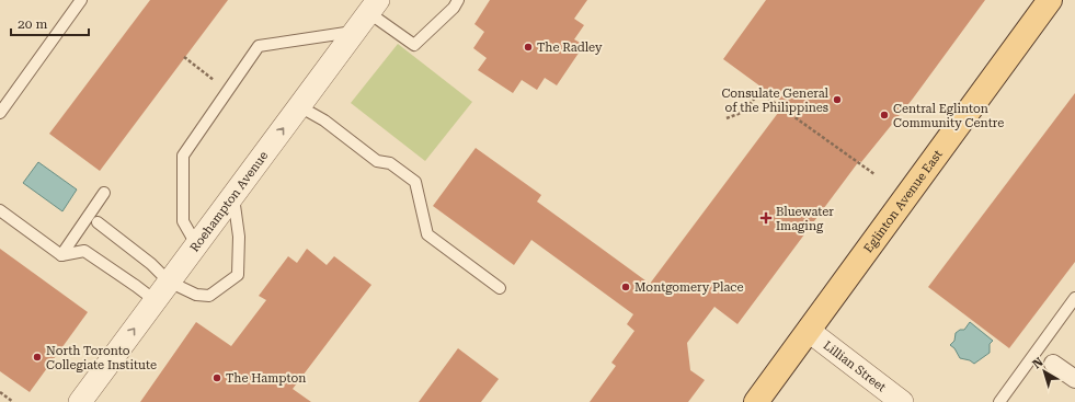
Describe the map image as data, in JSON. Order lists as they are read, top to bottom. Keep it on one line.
{"streets":{"main road":["Eglinton Avenue East"],"street":["Roehampton Avenue","Lillian Street"]},"crossings":[["Eglinton Avenue East","Lillian Street"]],"one_way":["Roehampton Avenue"],"places":{"other":["The Radley","Consulate General of the Philippines","Central Eglinton Community Centre","Montgomery Place","North Toronto Collegiate Institute","The Hampton"],"health":["Bluewater Imaging"]},"scale_bar":"20 m","north":"top left"}
